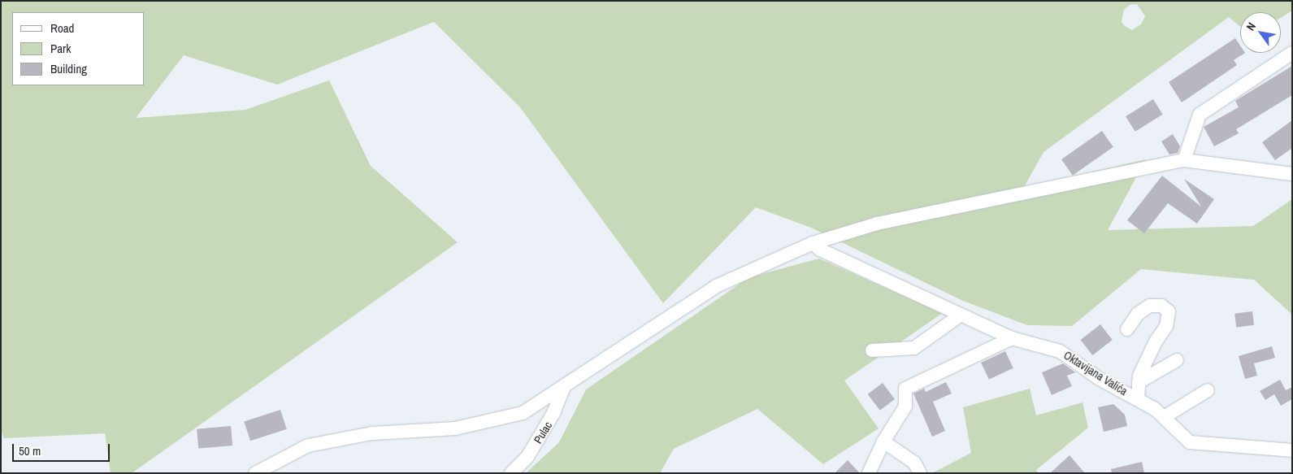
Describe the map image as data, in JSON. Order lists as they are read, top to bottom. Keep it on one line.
{"streets":{"street":["Oktavijana Valića","Pulac"]},"legend":["Road","Park","Building"],"scale_bar":"50 m","north":"top left"}
